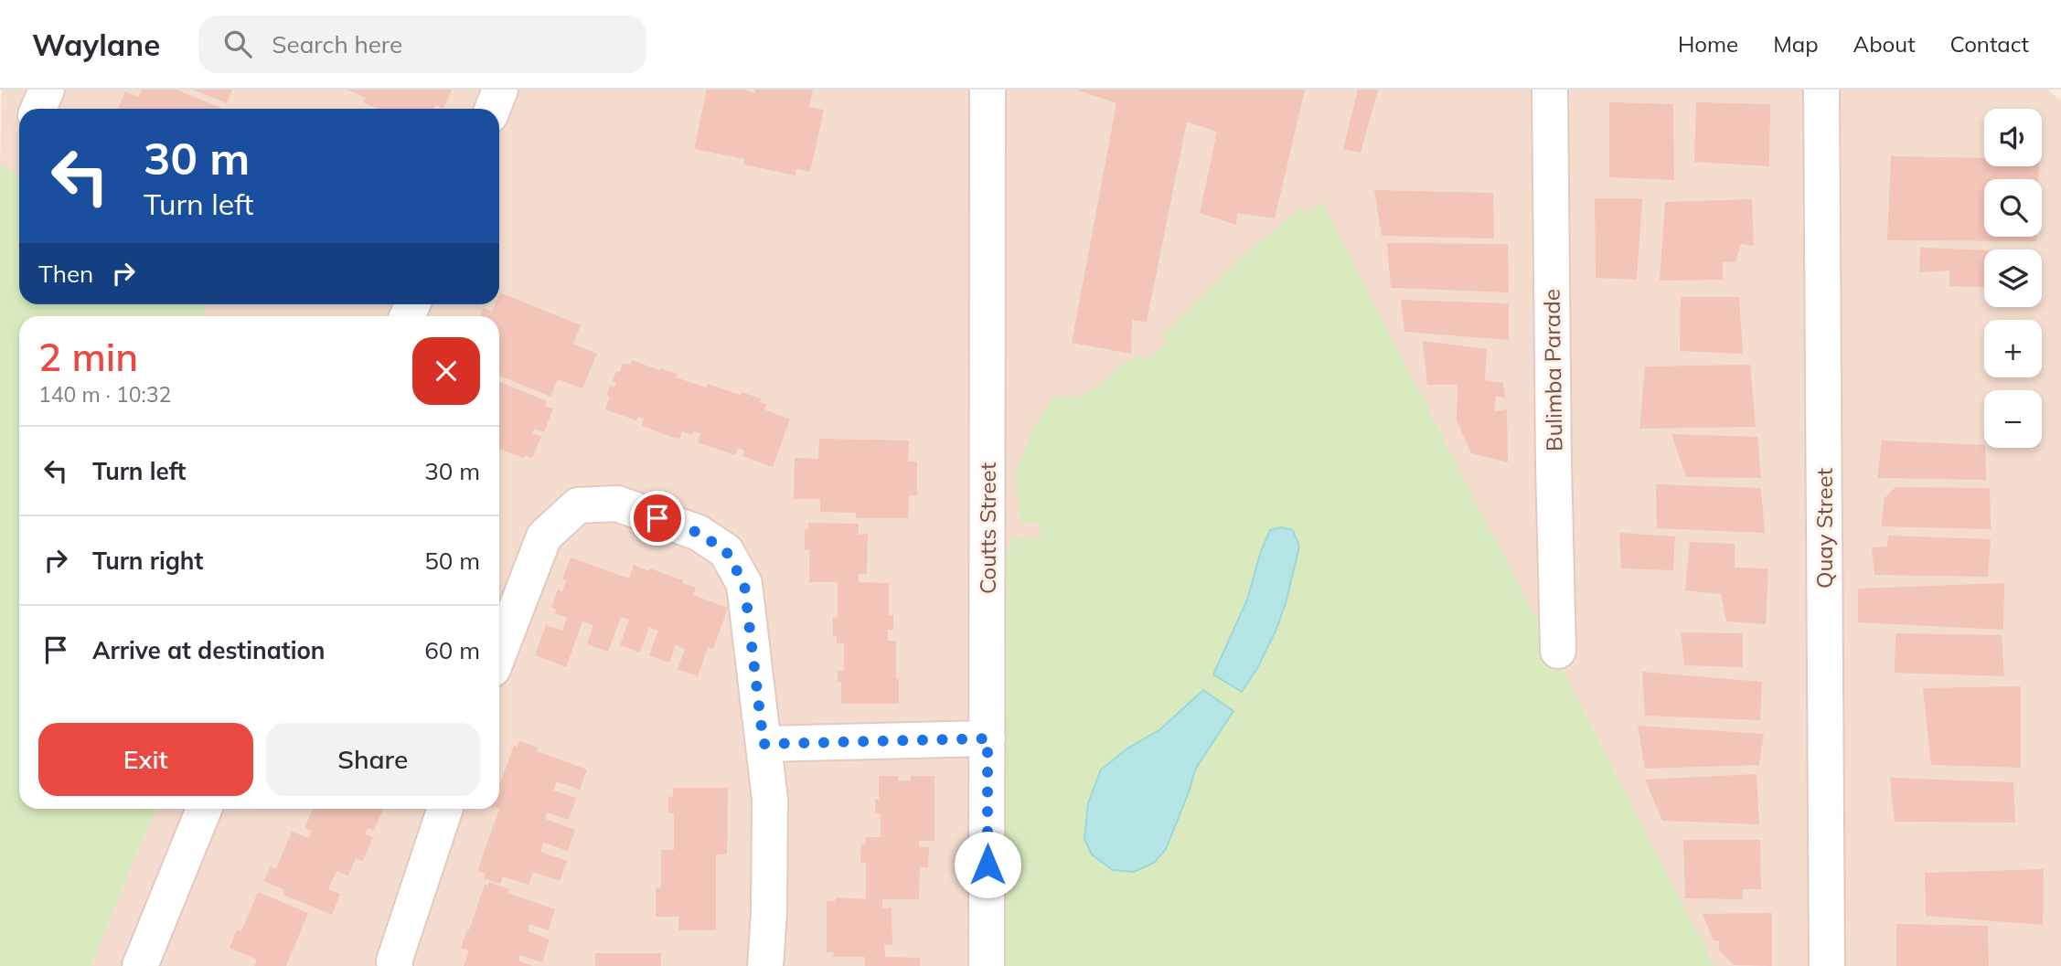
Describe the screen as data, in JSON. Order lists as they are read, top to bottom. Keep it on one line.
{"streets":{"street":["Bulimba Parade","Coutts Street","Quay Street"]},"page":{"header":"Waylane","search":"Search here","nav":["Home","Map","About","Contact"],"map_buttons":["+","−"],"turn":["30 m","Turn left"],"then":"Then","heading":["2 min","140 m · 10:32"],"list":[{"name":"Turn left","value":"30 m"},{"name":"Turn right","value":"50 m"},{"name":"Arrive at destination","value":"60 m"}],"buttons":["Exit","Share"]}}
